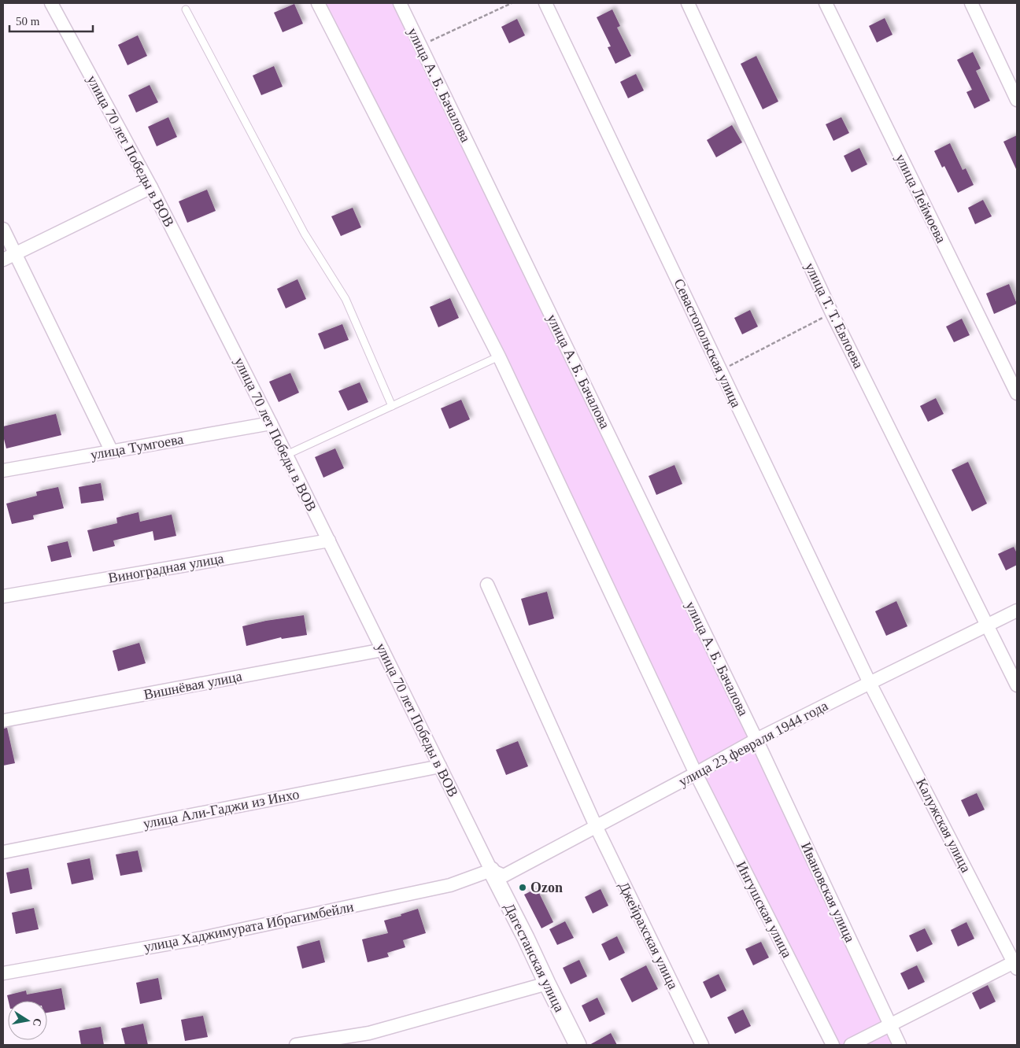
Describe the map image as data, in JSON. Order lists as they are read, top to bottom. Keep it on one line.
{"streets":{"street":["улица А. Б. Бачалова","улица 70 лет Победы в ВОВ","улица Леймоева","улица Т. Т. Евлоева","Севастопольская улица","улица Тумгоева","Виноградная улица","Вишнёвая улица","улица 23 февраля 1944 года","улица Али-Гаджи из Инхо","Калужская улица","Ивановская улица","Ингушская улица","улица Хаджимурата Ибрагимбейли","Джейрахская улица","Дагестанская улица"]},"crossings":[["улица А. Б. Бачалова","улица 23 февраля 1944 года"],["улица А. Б. Бачалова","Ивановская улица"],["улица 70 лет Победы в ВОВ","улица Тумгоева"],["улица 70 лет Победы в ВОВ","Виноградная улица"],["улица 70 лет Победы в ВОВ","Вишнёвая улица"],["улица 70 лет Победы в ВОВ","улица 23 февраля 1944 года"],["улица 70 лет Победы в ВОВ","улица Али-Гаджи из Инхо"],["улица 70 лет Победы в ВОВ","улица Хаджимурата Ибрагимбейли"],["улица 70 лет Победы в ВОВ","Дагестанская улица"],["улица Т. Т. Евлоева","улица 23 февраля 1944 года"],["Севастопольская улица","улица 23 февраля 1944 года"],["Севастопольская улица","Калужская улица"],["улица 23 февраля 1944 года","Калужская улица"],["улица 23 февраля 1944 года","Ивановская улица"],["улица 23 февраля 1944 года","Ингушская улица"],["улица 23 февраля 1944 года","улица Хаджимурата Ибрагимбейли"],["улица 23 февраля 1944 года","Джейрахская улица"],["улица 23 февраля 1944 года","Дагестанская улица"],["улица Хаджимурата Ибрагимбейли","Дагестанская улица"]],"places":["Ozon"],"scale_bar":"50 m","north":"right"}
